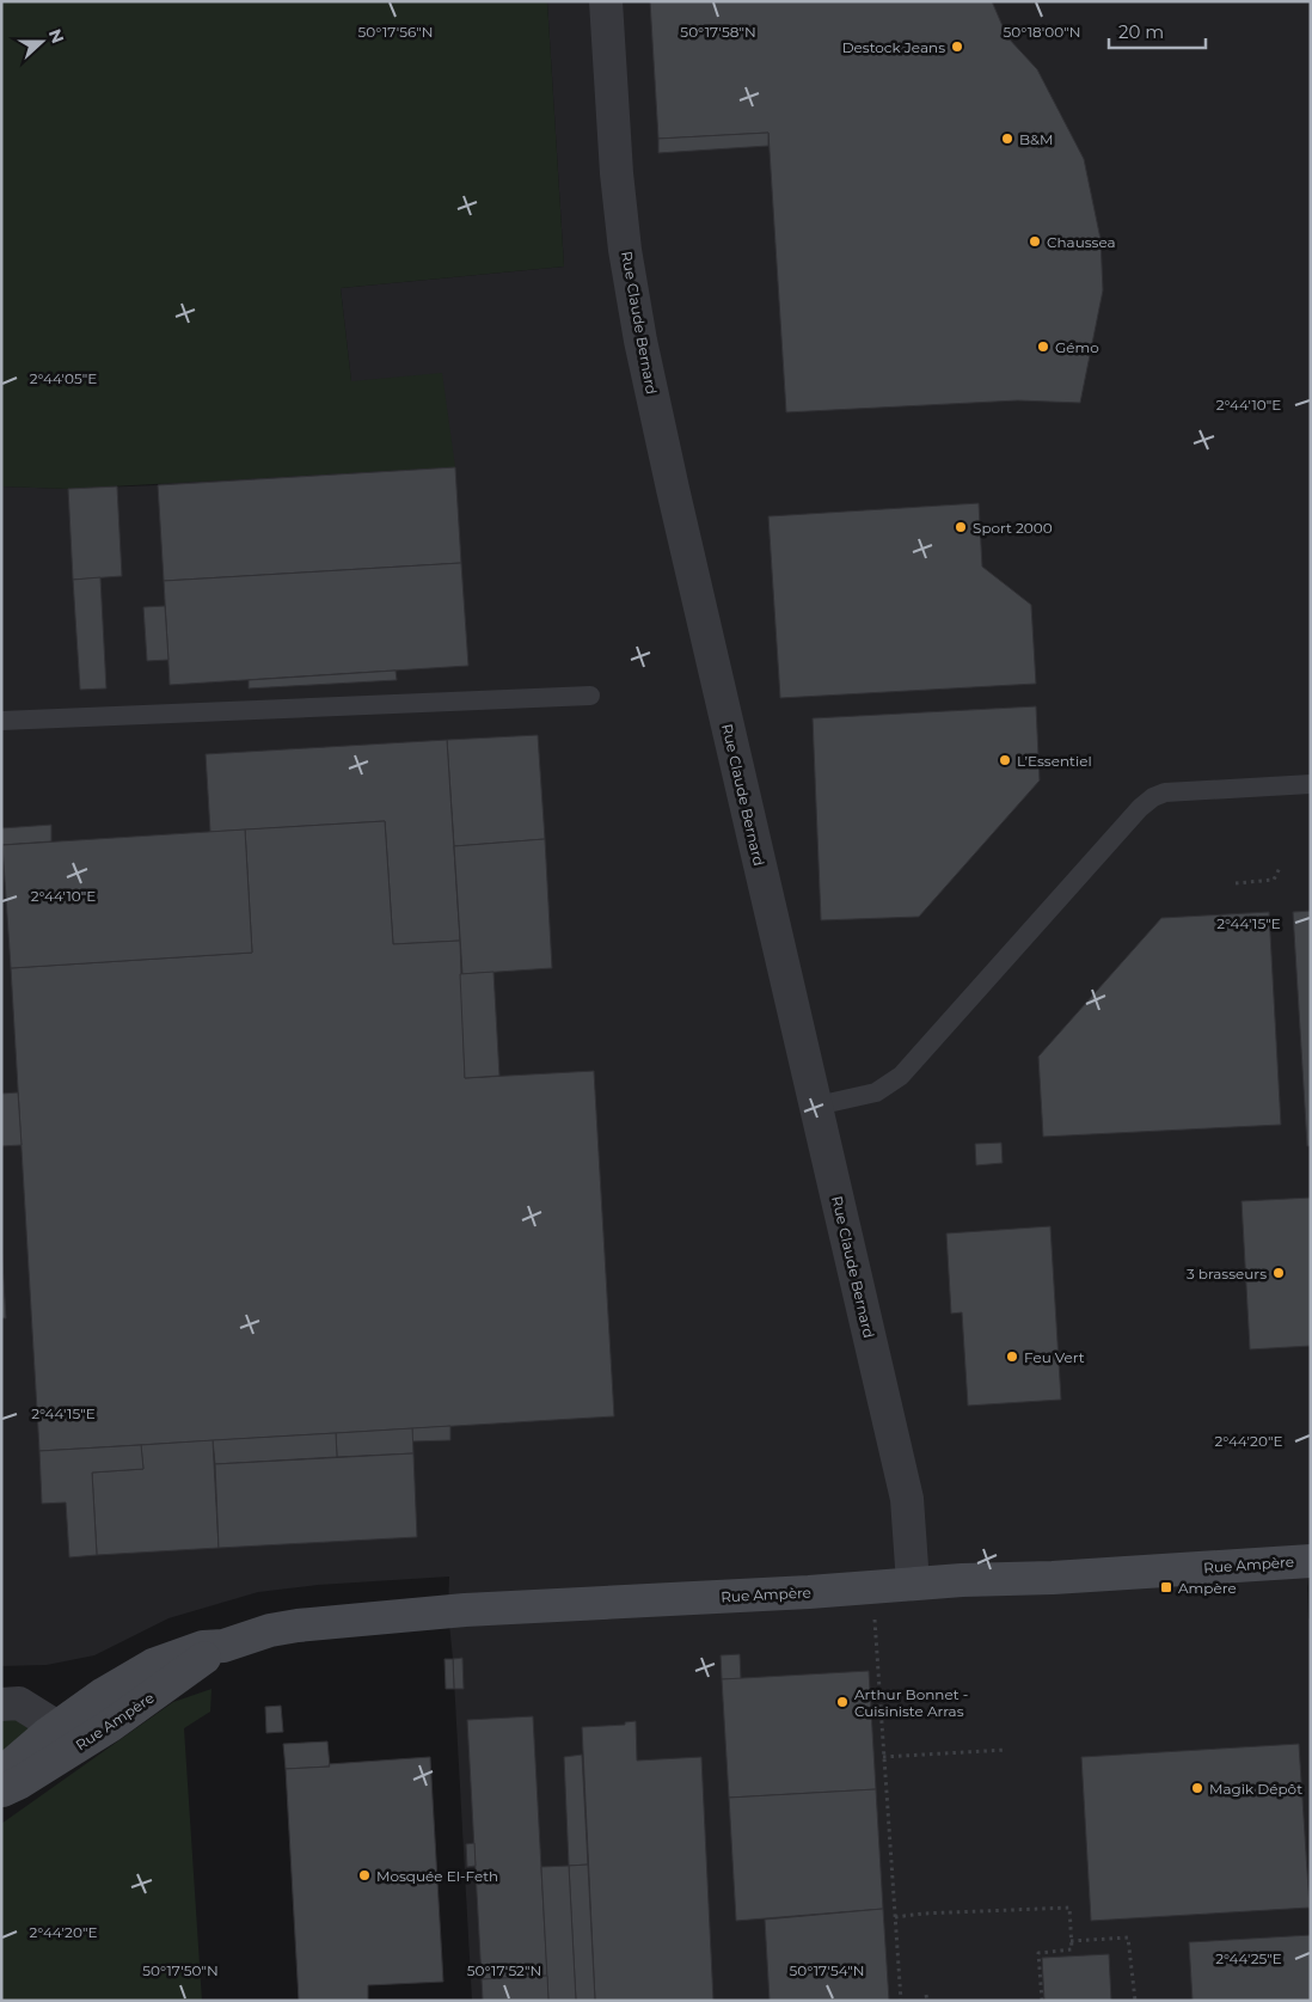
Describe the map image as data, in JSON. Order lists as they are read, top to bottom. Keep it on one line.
{"streets":{"street":["Rue Claude Bernard","Rue Ampère"]},"crossings":[["Rue Claude Bernard","Rue Ampère"]],"places":{"other":["Destock Jeans","B&M","Chaussea","Gémo","Sport 2000","L’Essentiel","3 brasseurs","Feu Vert","Arthur Bonnet - Cuisiniste Arras","Magik Dépôt","Mosquée El-Feth"],"transit":["Ampère"]},"scale_bar":"20 m","north":"right","coordinates":["50°17'56\"N","50°17'58\"N","50°18'00\"N","2°44'05\"E","2°44'10\"E","2°44'15\"E","2°44'20\"E","2°44'25\"E","50°17'50\"N","50°17'52\"N","50°17'54\"N"]}
